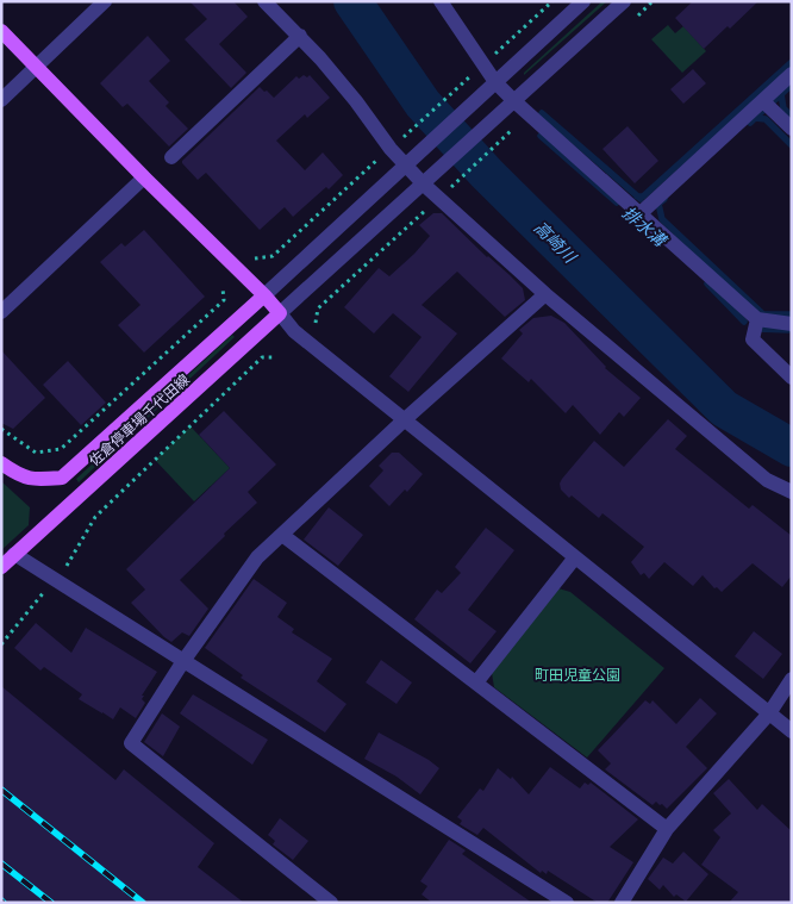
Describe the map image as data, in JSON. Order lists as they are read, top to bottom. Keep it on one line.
{"streets":{"main road":["佐倉停車場千代田線"]},"water":["排水溝","高崎川"],"parks":["町田児童公園"]}
